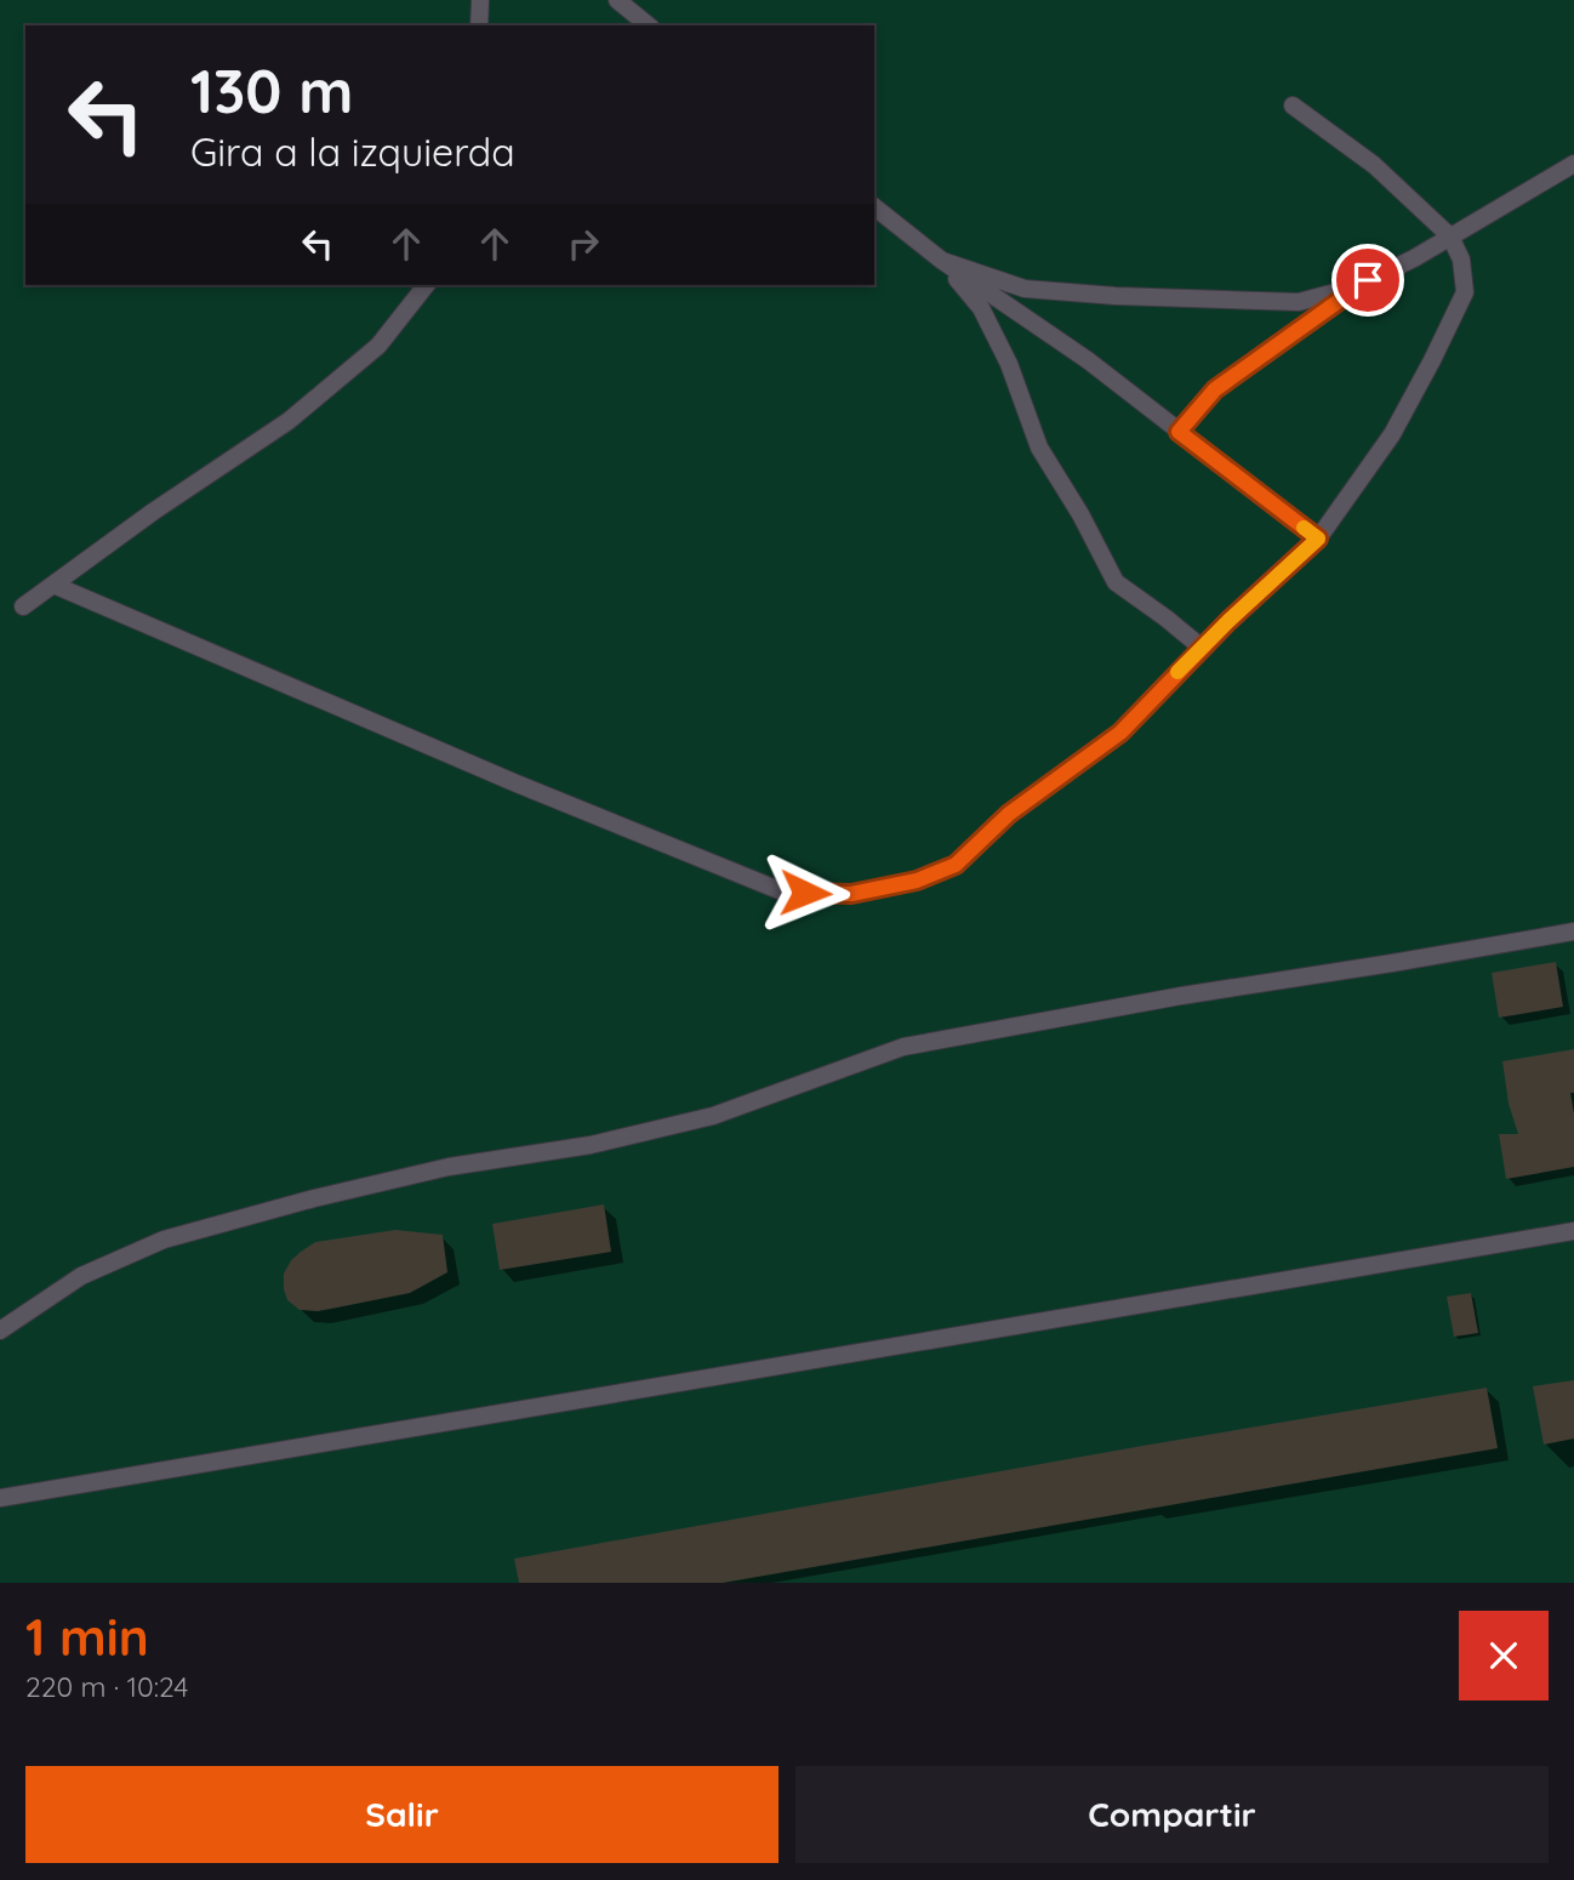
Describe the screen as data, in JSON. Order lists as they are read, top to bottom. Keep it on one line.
{"page":{"turn":["130 m","Gira a la izquierda"],"heading":["1 min","220 m · 10:24"],"buttons":["Salir","Compartir"]}}
